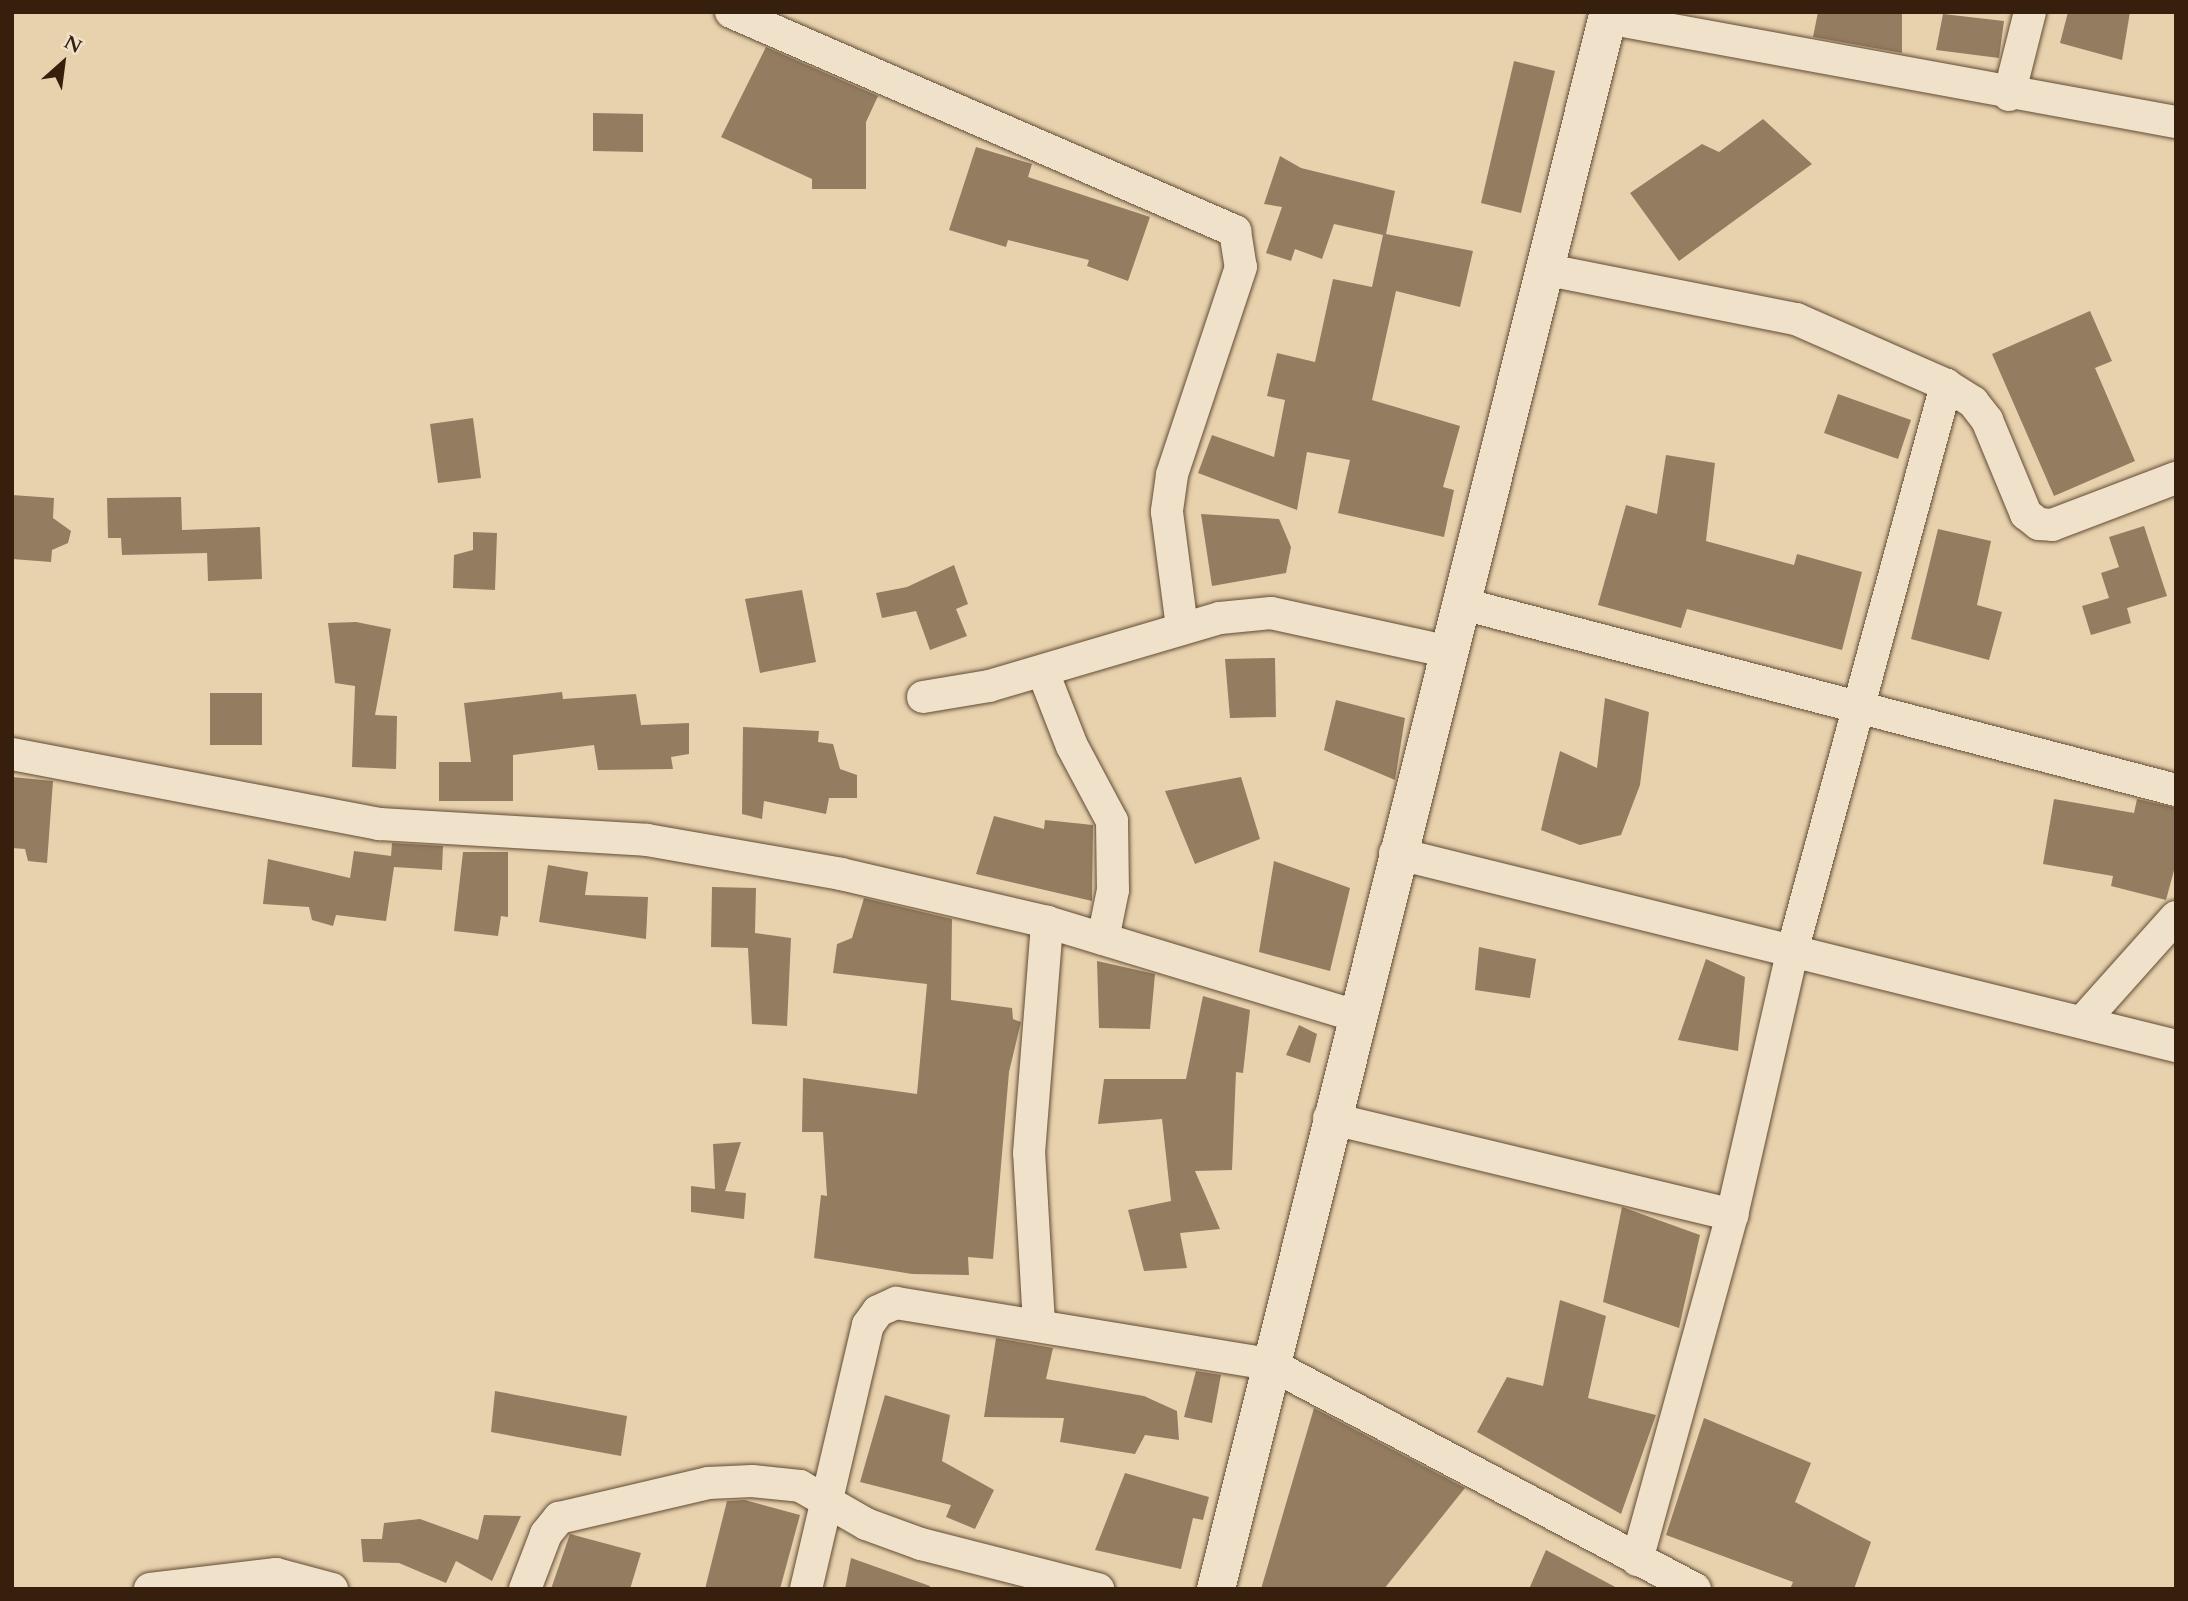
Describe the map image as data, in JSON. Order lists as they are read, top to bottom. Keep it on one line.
{"north":"top right"}
